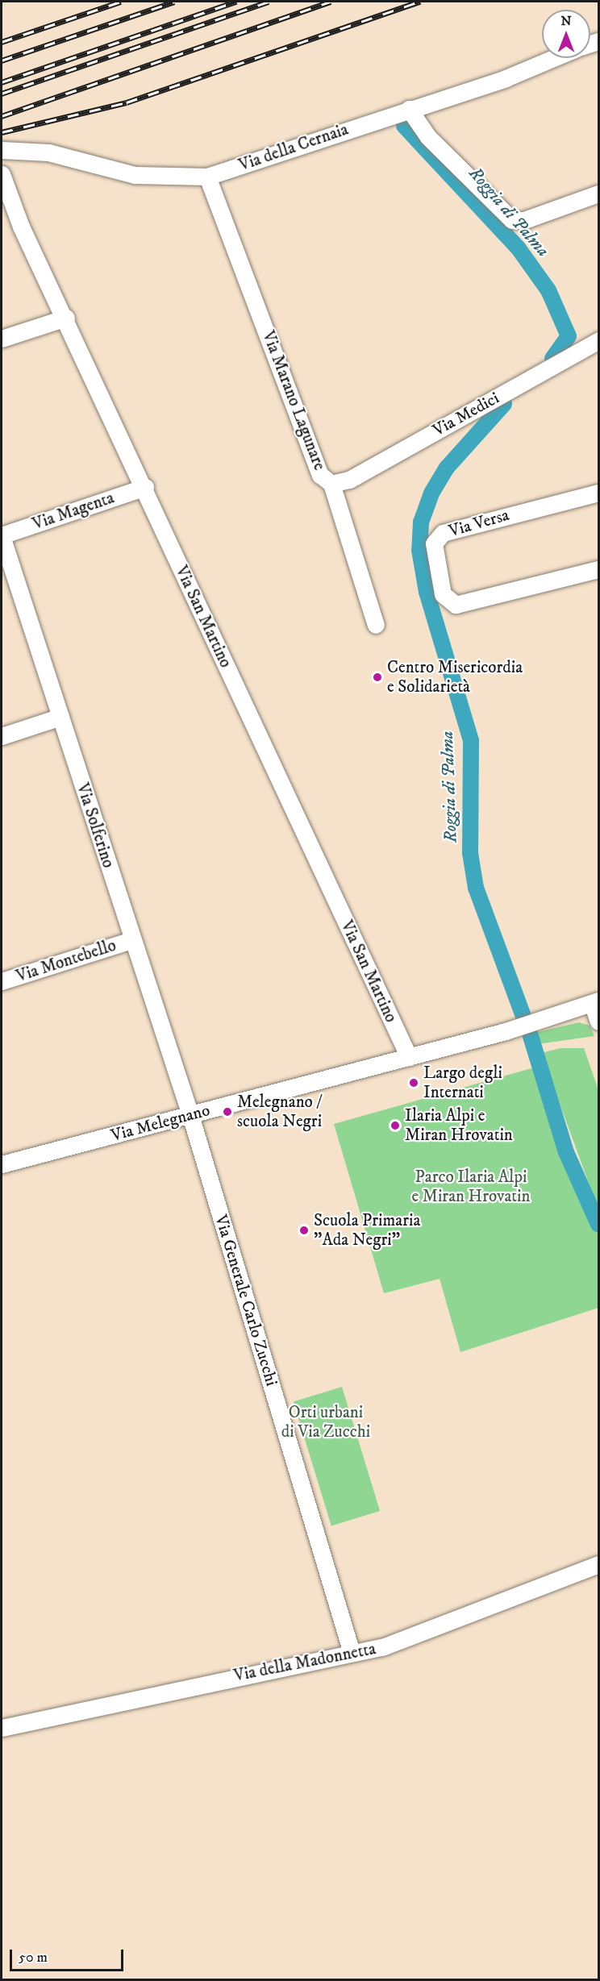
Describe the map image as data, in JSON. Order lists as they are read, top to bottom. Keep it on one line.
{"streets":{"street":["Via della Cernaia","Via Marano Lagunare","Via Medici","Via Magenta","Via Versa","Via San Martino","Via Solferino","Via Montebello","Via Melegnano","Via Generale Carlo Zucchi","Via della Madonnetta"]},"crossings":[["Via della Cernaia","Via Marano Lagunare"],["Via Marano Lagunare","Via Medici"],["Via Magenta","Via San Martino"],["Via Magenta","Via Solferino"],["Via San Martino","Via Melegnano"],["Via Solferino","Via Montebello"],["Via Solferino","Via Melegnano"],["Via Solferino","Via Generale Carlo Zucchi"],["Via Melegnano","Via Generale Carlo Zucchi"],["Via Generale Carlo Zucchi","Via della Madonnetta"]],"water":["Roggia di Palma"],"parks":["Parco Ilaria Alpi e Miran Hrovatin","Orti urbani di Via Zucchi"],"places":["Centro Misericordia e Solidarietà","Largo degli Internati","Melegnano / scuola Negri","Ilaria Alpi e Miran Hrovatin","Scuola Primaria \"Ada Negri\""],"scale_bar":"50 m","north":"top"}
